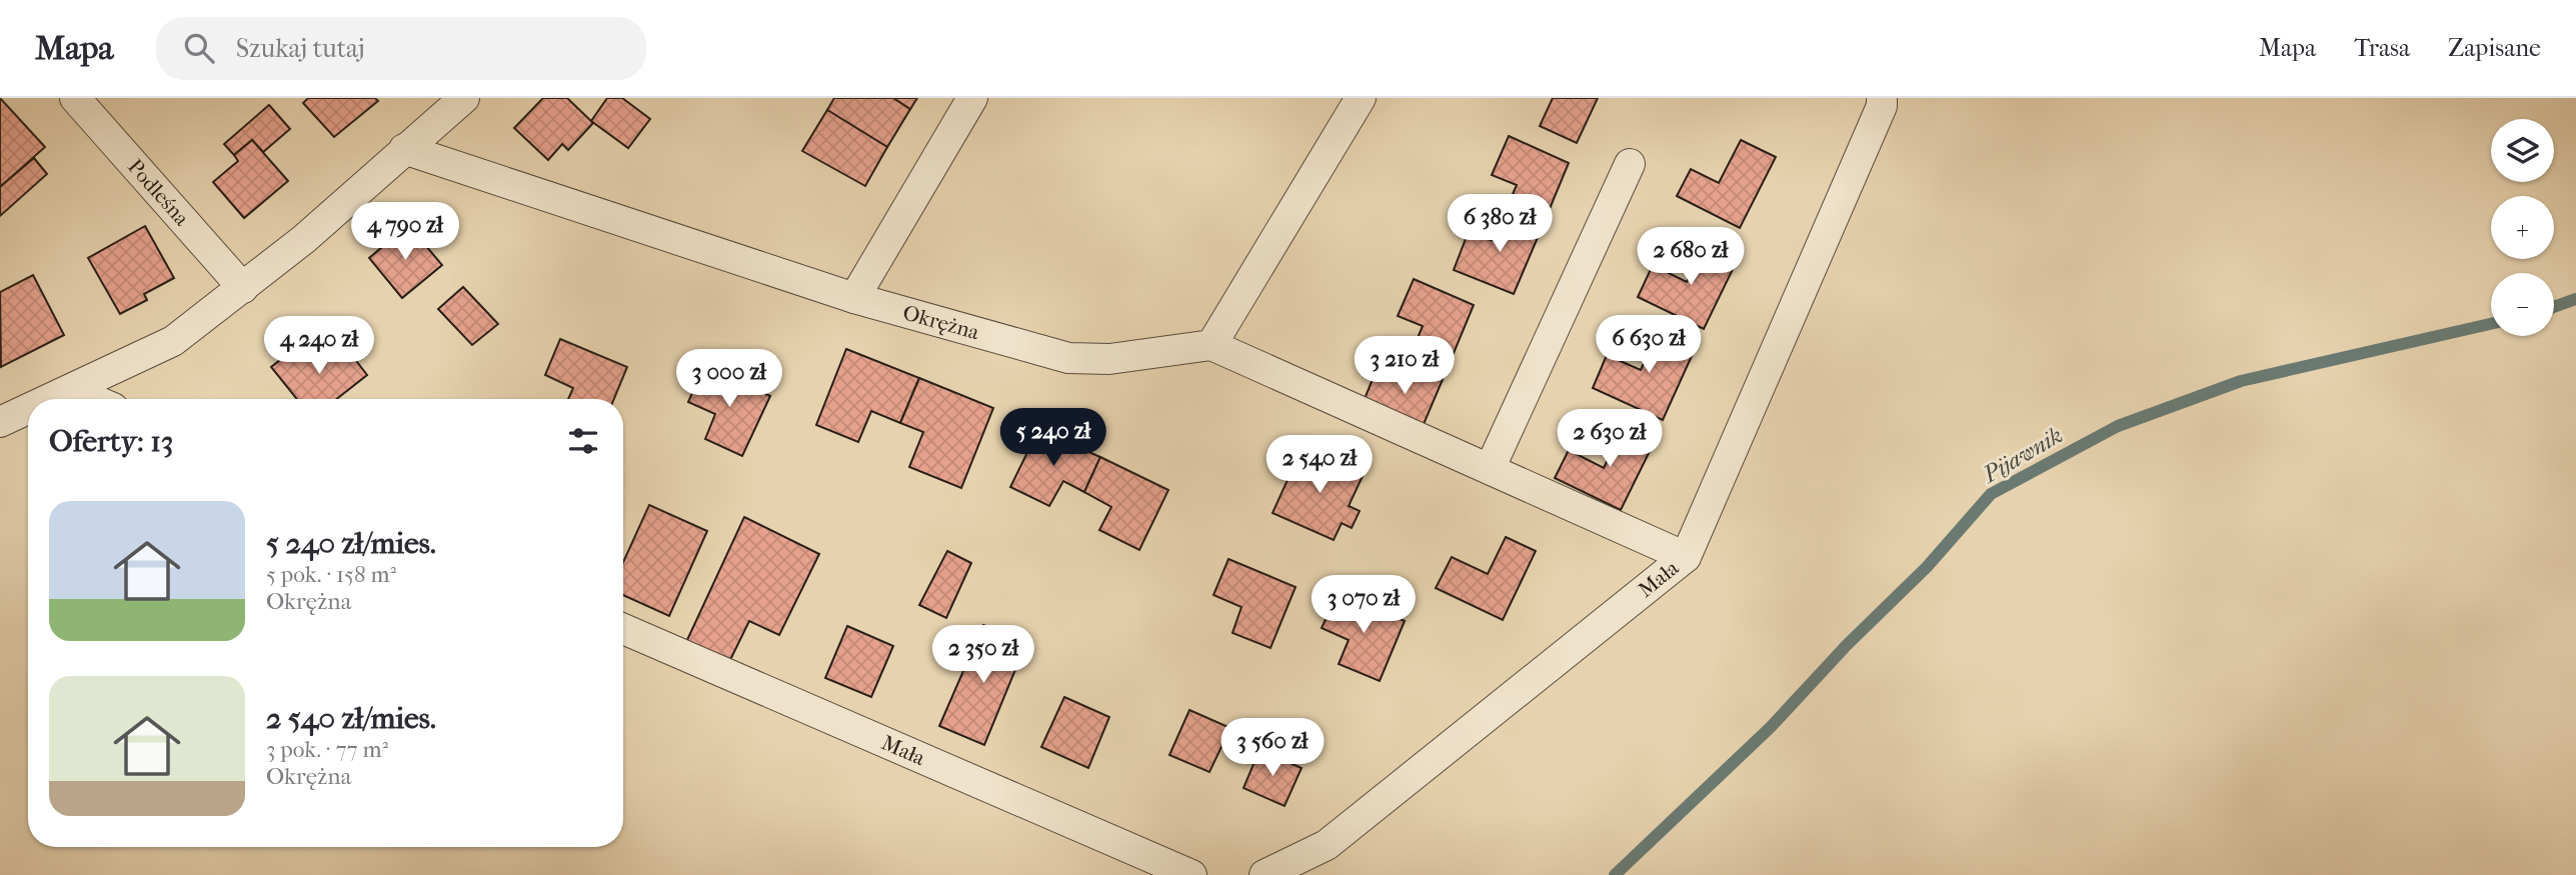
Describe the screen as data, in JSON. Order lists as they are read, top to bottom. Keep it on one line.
{"streets":{"street":["Podleśna","Okrężna","Mała"]},"water":["Pijawnik"],"page":{"header":"Mapa","search":"Szukaj tutaj","nav":["Mapa","Trasa","Zapisane"],"map_buttons":["+","−"],"price":["6 380 zł","4 790 zł","2 680 zł","6 630 zł","4 240 zł","3 210 zł","3 000 zł","5 240 zł","2 630 zł","2 540 zł","3 070 zł","2 350 zł","3 560 zł"],"heading":"Oferty: 13","list":[{"name":"5 240 zł/mies.","note":"5 pok. · 158 m² · Okrężna"},{"name":"2 540 zł/mies.","note":"3 pok. · 77 m² · Okrężna"}]}}
